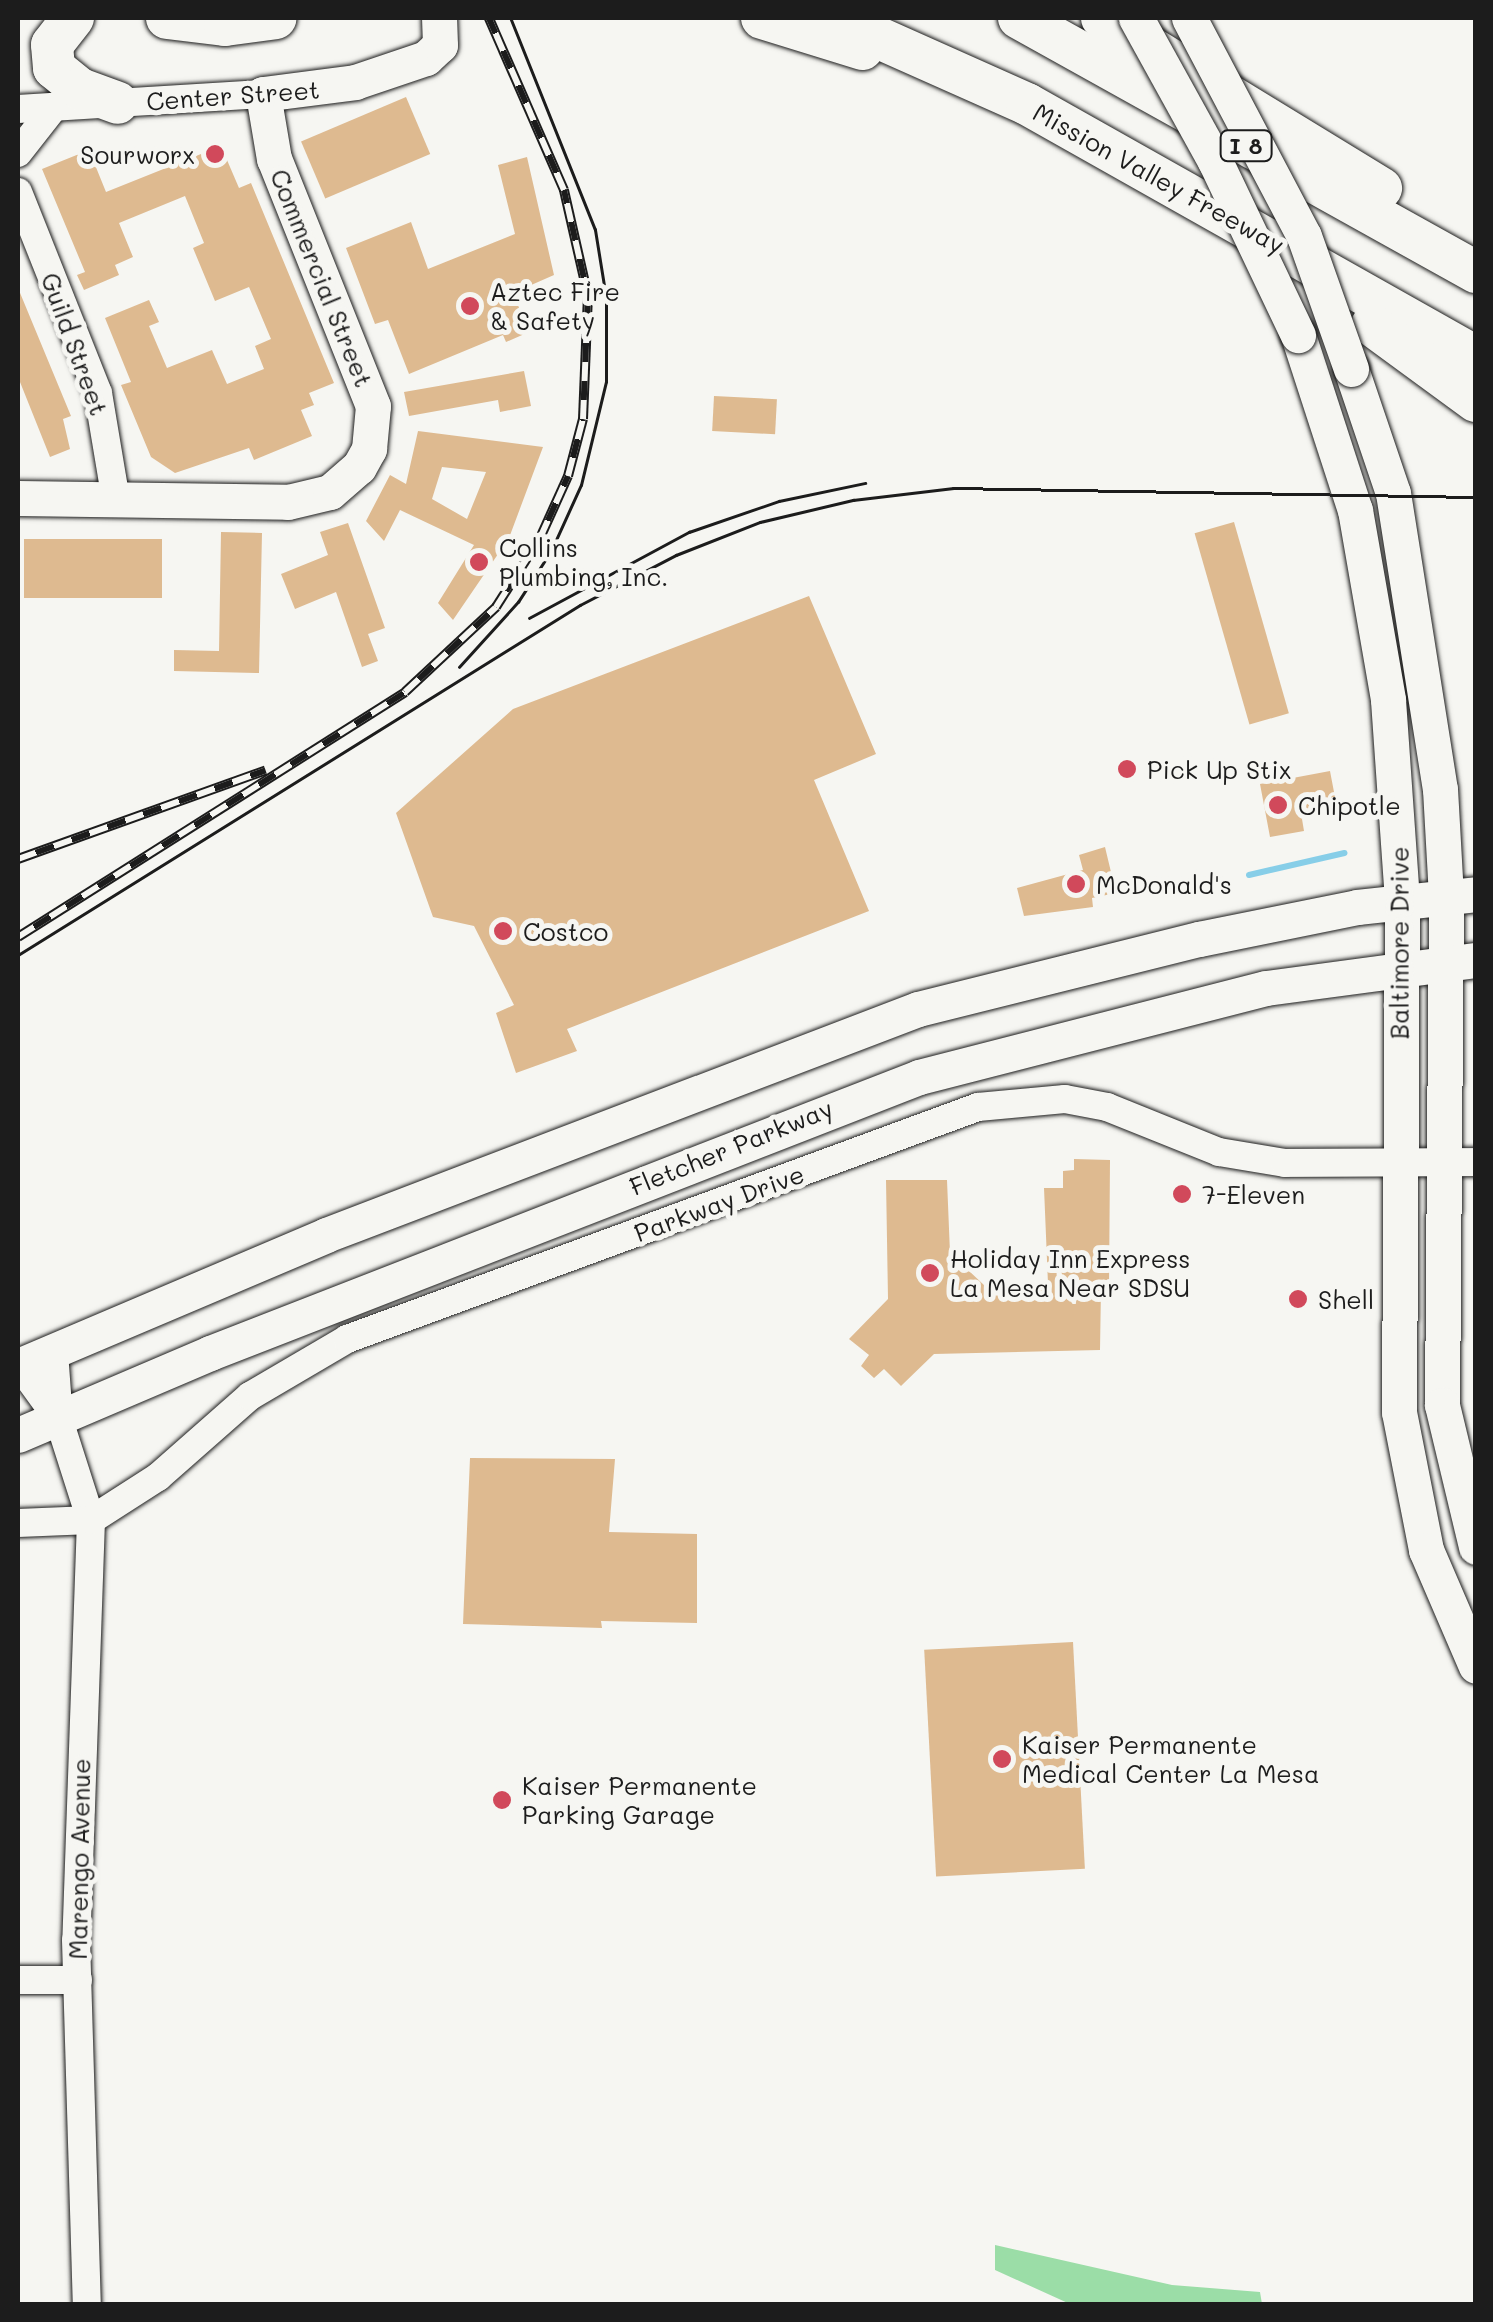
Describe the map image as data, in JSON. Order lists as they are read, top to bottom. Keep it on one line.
{"streets":{"highway":["I 8","Mission Valley Freeway"],"main road":["Center Street","Commercial Street","Baltimore Drive","Fletcher Parkway"],"street":["Guild Street","Parkway Drive","Marengo Avenue"]},"crossings":[["Center Street","Commercial Street"],["Commercial Street","Guild Street"],["Baltimore Drive","Fletcher Parkway"],["Baltimore Drive","Parkway Drive"],["Fletcher Parkway","Marengo Avenue"],["Parkway Drive","Marengo Avenue"]],"places":["Sourworx","Aztec Fire & Safety","Collins Plumbing, Inc.","Pick Up Stix","Chipotle","McDonald's","Costco","7-Eleven","Holiday Inn Express La Mesa Near SDSU","Shell","Kaiser Permanente Medical Center La Mesa","Kaiser Permanente Parking Garage"]}
